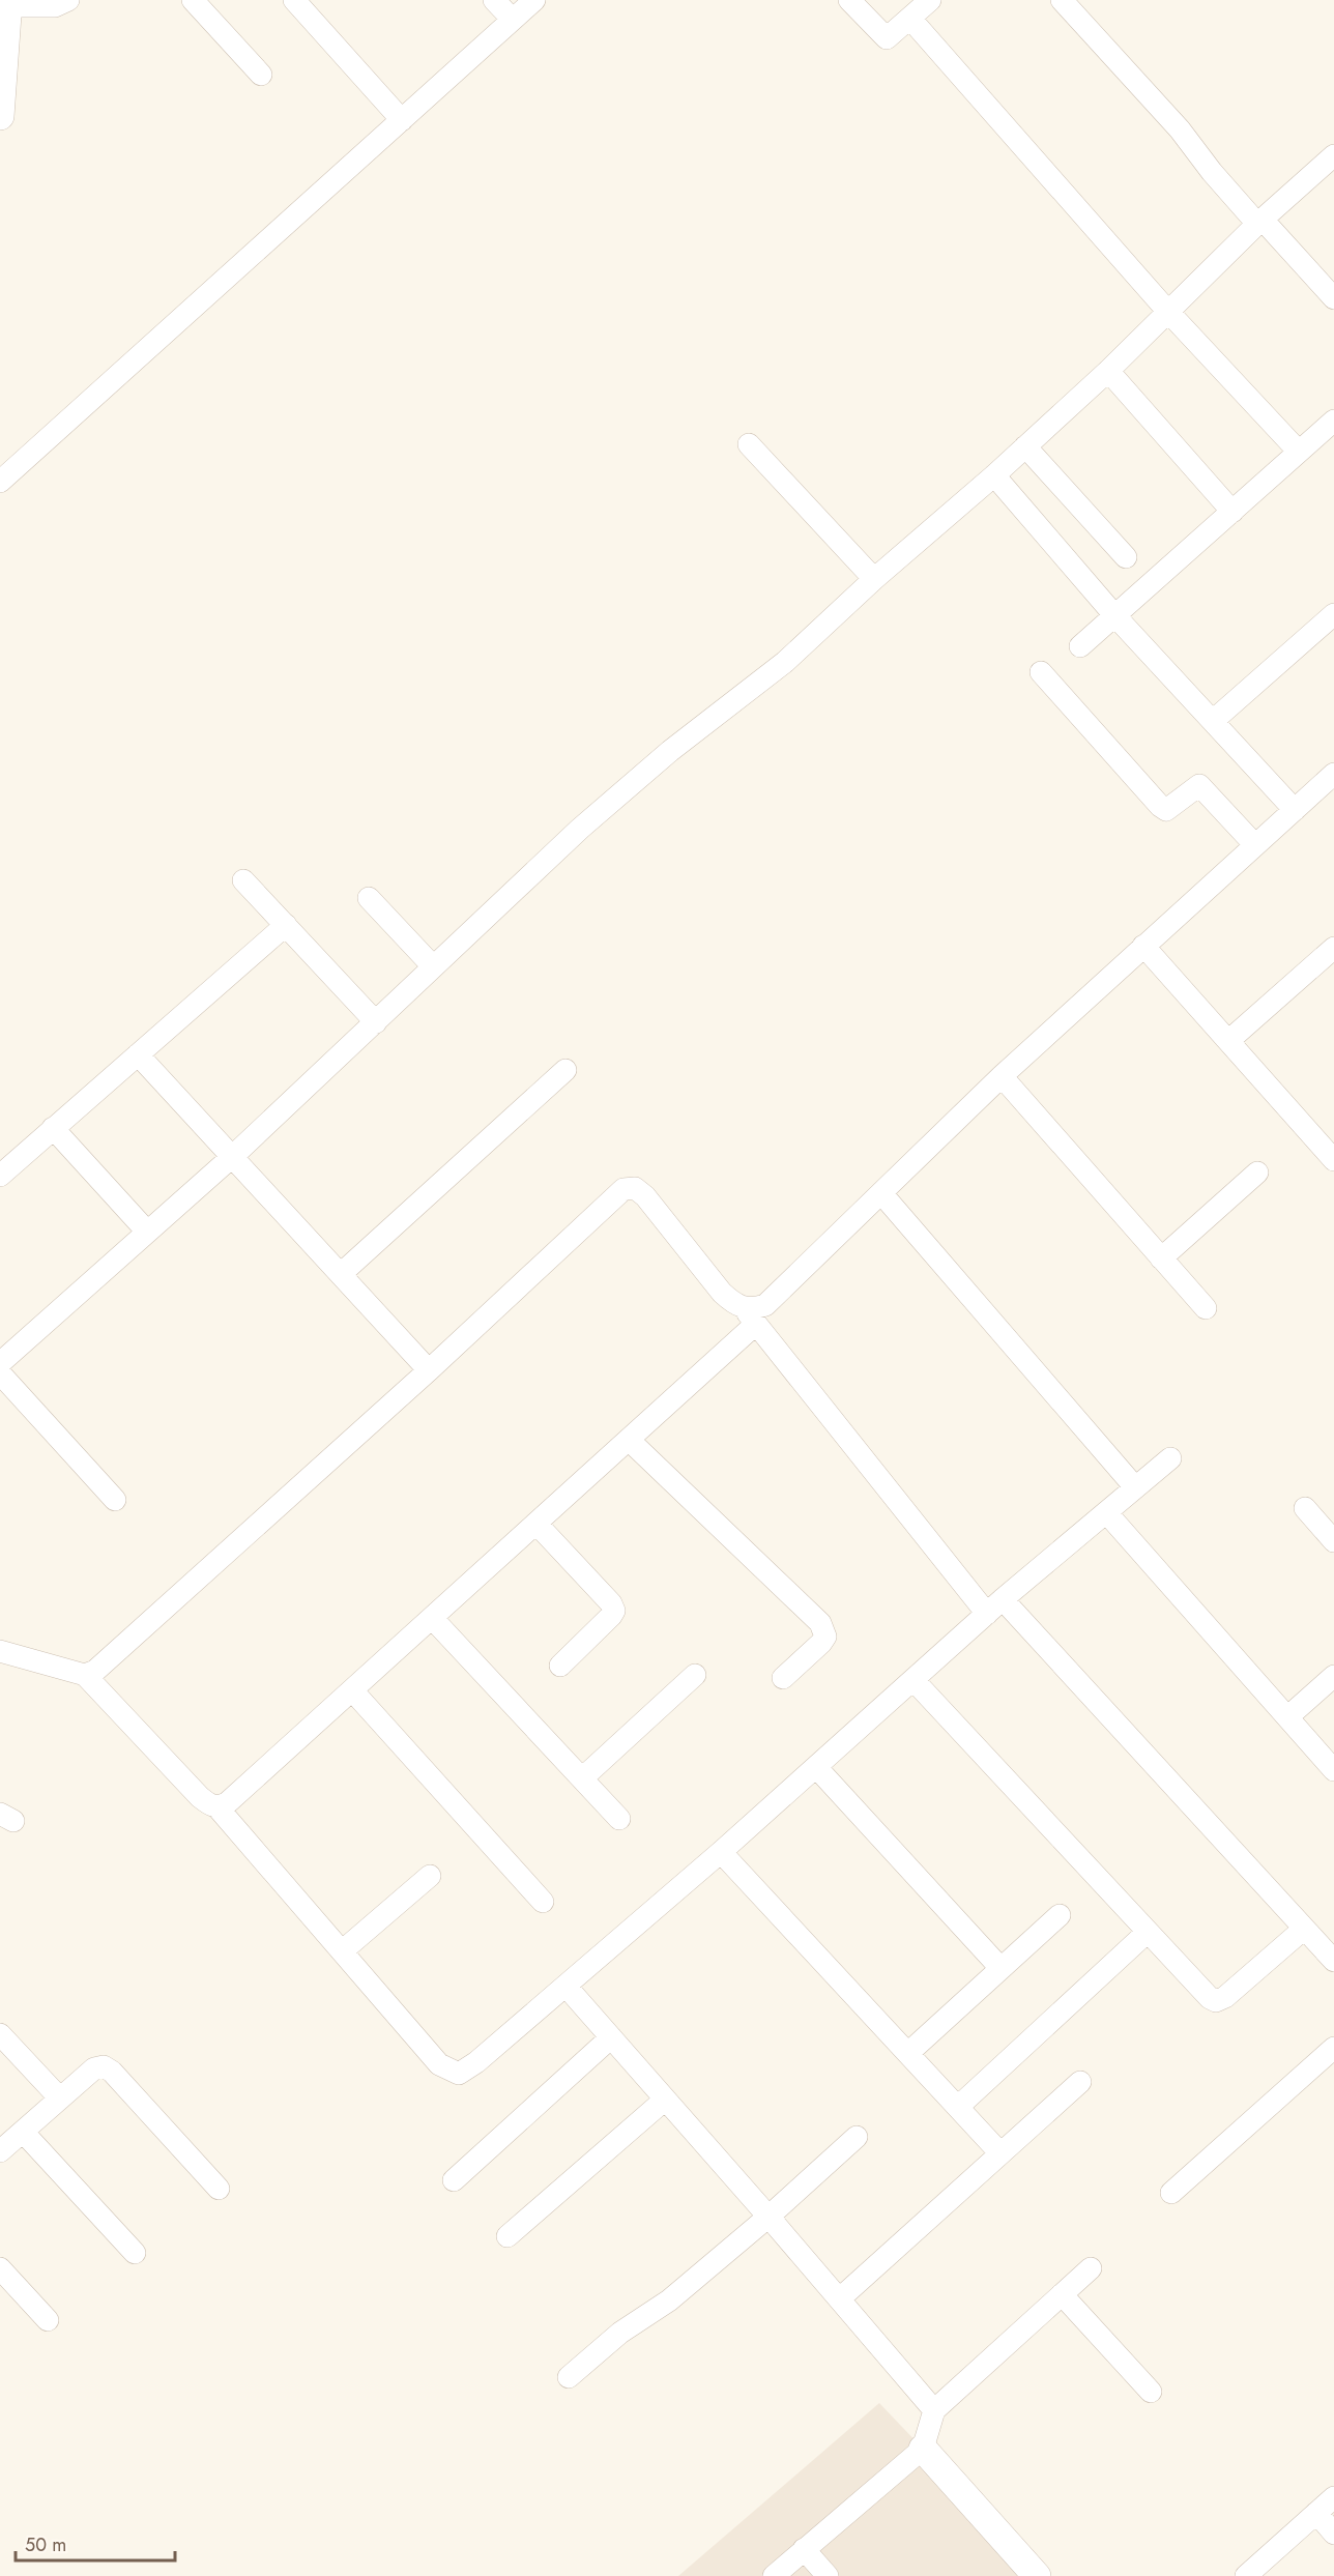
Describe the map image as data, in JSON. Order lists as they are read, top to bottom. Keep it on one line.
{"scale_bar":"50 m"}
